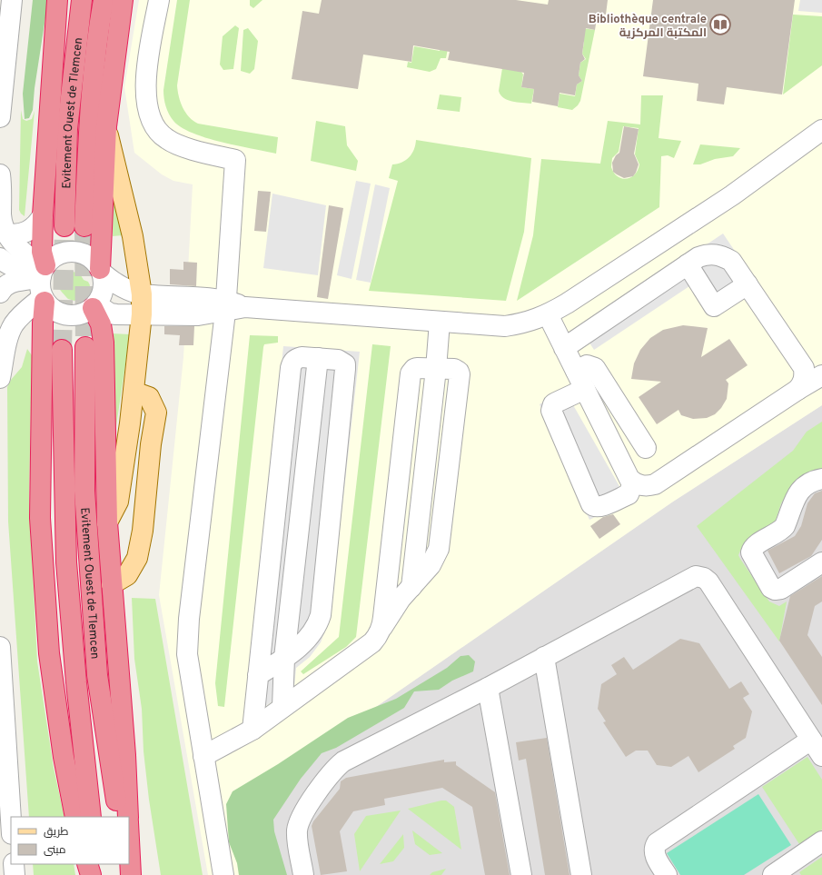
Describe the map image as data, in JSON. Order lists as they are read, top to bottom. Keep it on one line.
{"streets":{"highway":["Evitement Ouest de Tlemcen"]},"places":{"library":["Bibliothèque centrale المكتبة المركزية"]},"legend":["طريق","مبنى"]}
